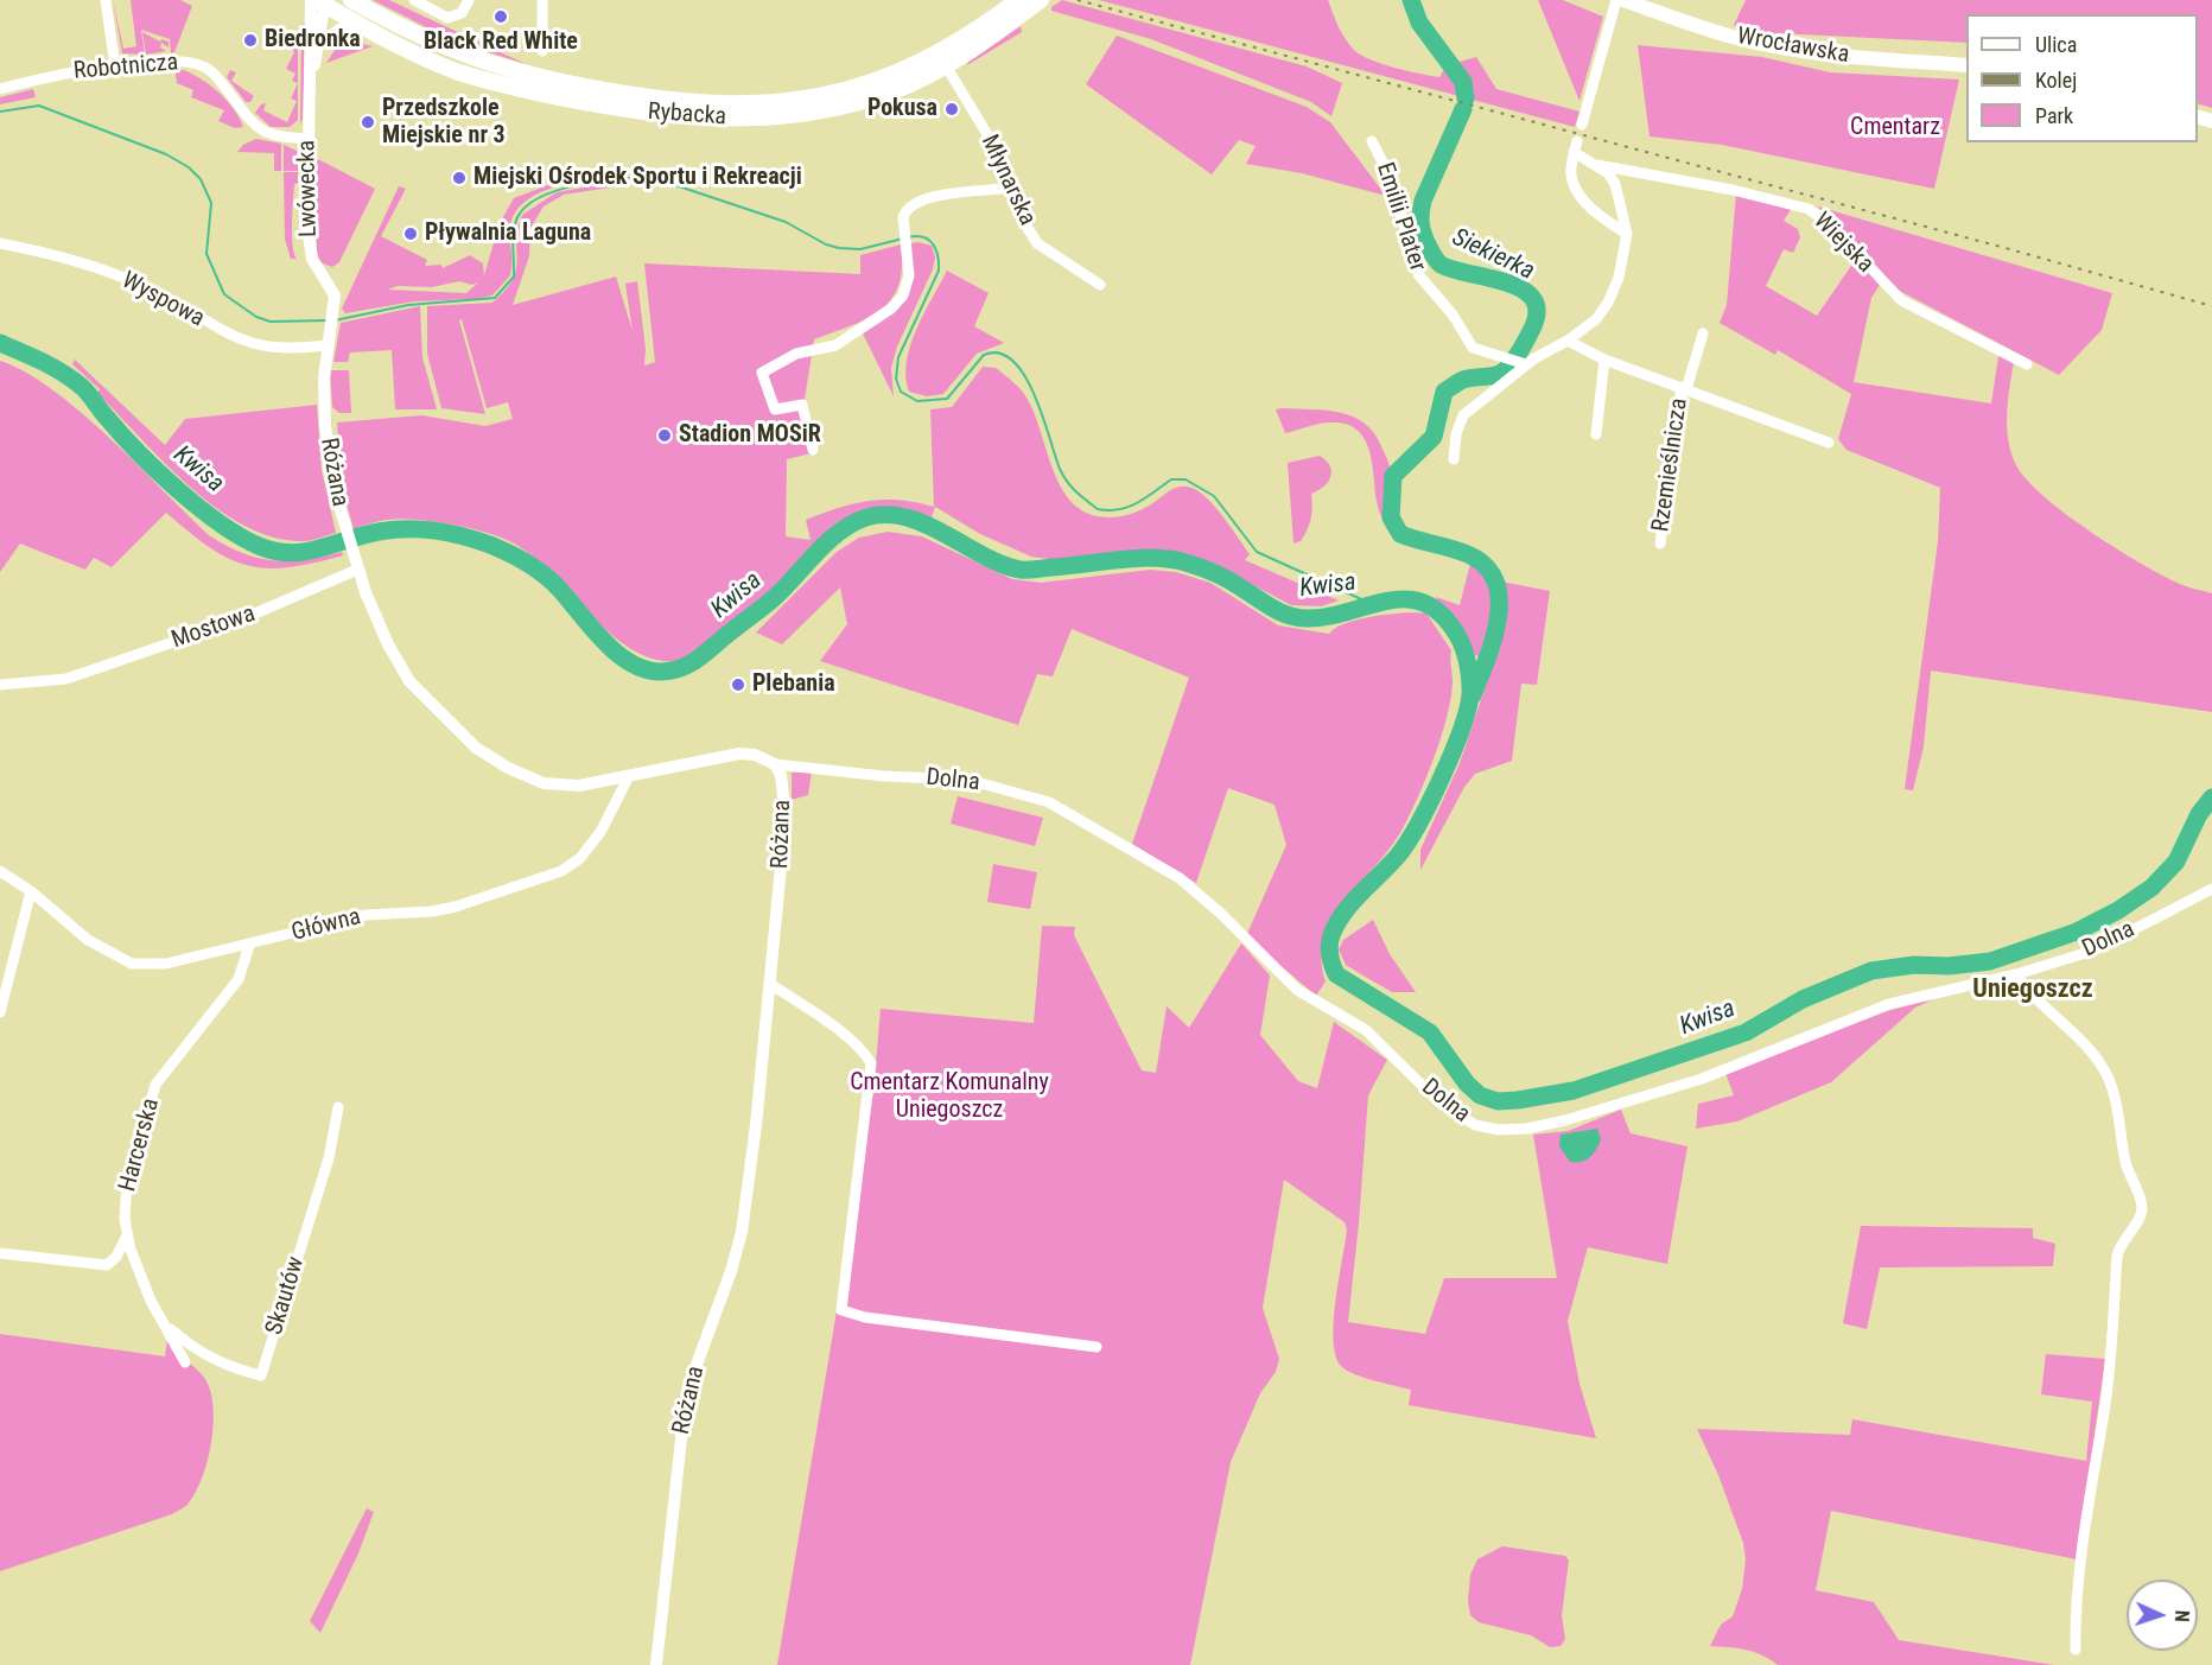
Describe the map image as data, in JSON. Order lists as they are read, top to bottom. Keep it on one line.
{"streets":{"main road":["Wrocławska","Rybacka"],"street":["Robotnicza","Młynarska","Lwówecka","Emilii Plater","Wiejska","Wyspowa","Rzemieślnicza","Różana","Mostowa","Dolna","Główna","Harcerska","Skautów"]},"crossings":[["Robotnicza","Lwówecka"],["Rybacka","Młynarska"],["Rybacka","Lwówecka"],["Lwówecka","Różana"],["Wyspowa","Różana"],["Różana","Mostowa"],["Różana","Dolna"],["Różana","Główna"],["Główna","Harcerska"],["Harcerska","Skautów"]],"districts":["Uniegoszcz"],"water":["Siekierka","Kwisa"],"parks":["Cmentarz","Cmentarz Komunalny Uniegoszcz"],"places":["Black Red White","Biedronka","Pokusa","Przedszkole Miejskie nr 3","Miejski Ośrodek Sportu i Rekreacji","Pływalnia Laguna","Stadion MOSiR","Plebania"],"legend":["Ulica","Kolej","Park"],"north":"right"}
